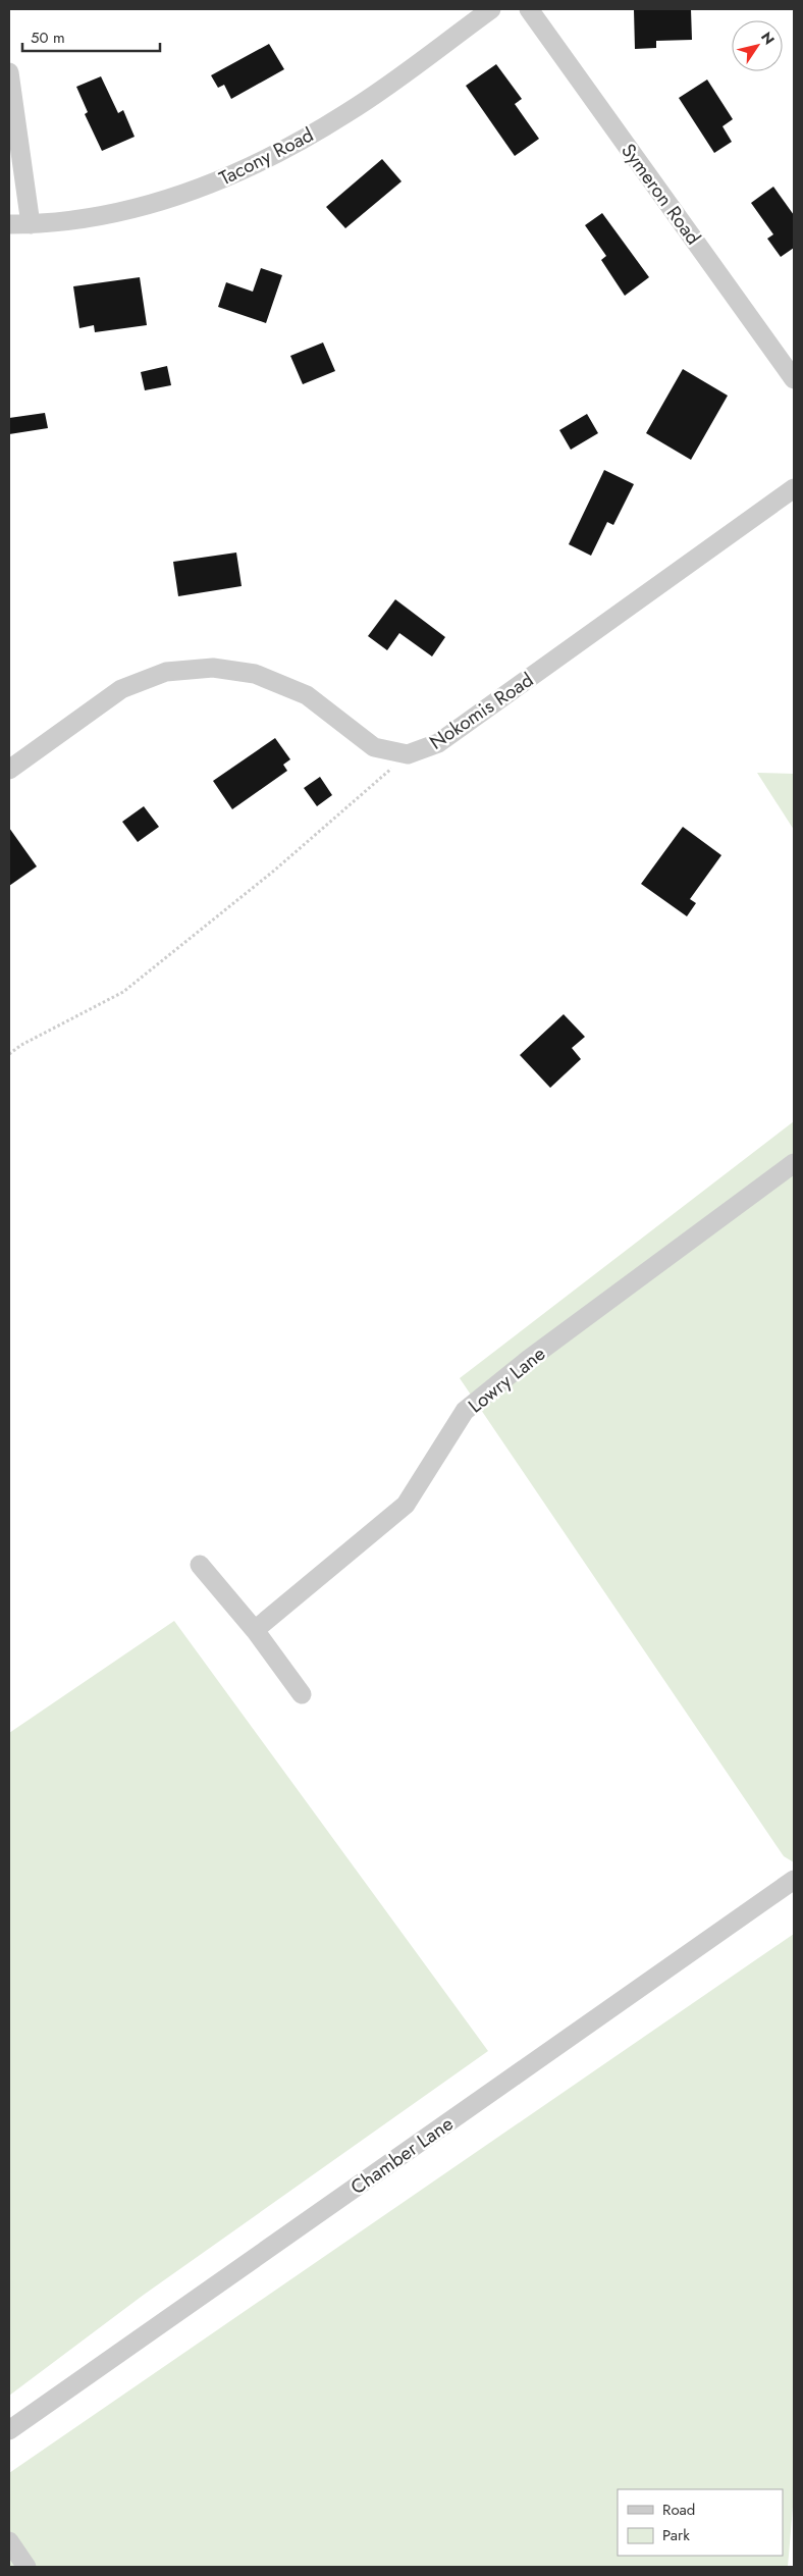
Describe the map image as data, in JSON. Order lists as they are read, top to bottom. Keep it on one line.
{"streets":{"street":["Tacony Road","Symeron Road","Nokomis Road","Lowry Lane","Chamber Lane"]},"legend":["Road","Park"],"scale_bar":"50 m","north":"top right"}
